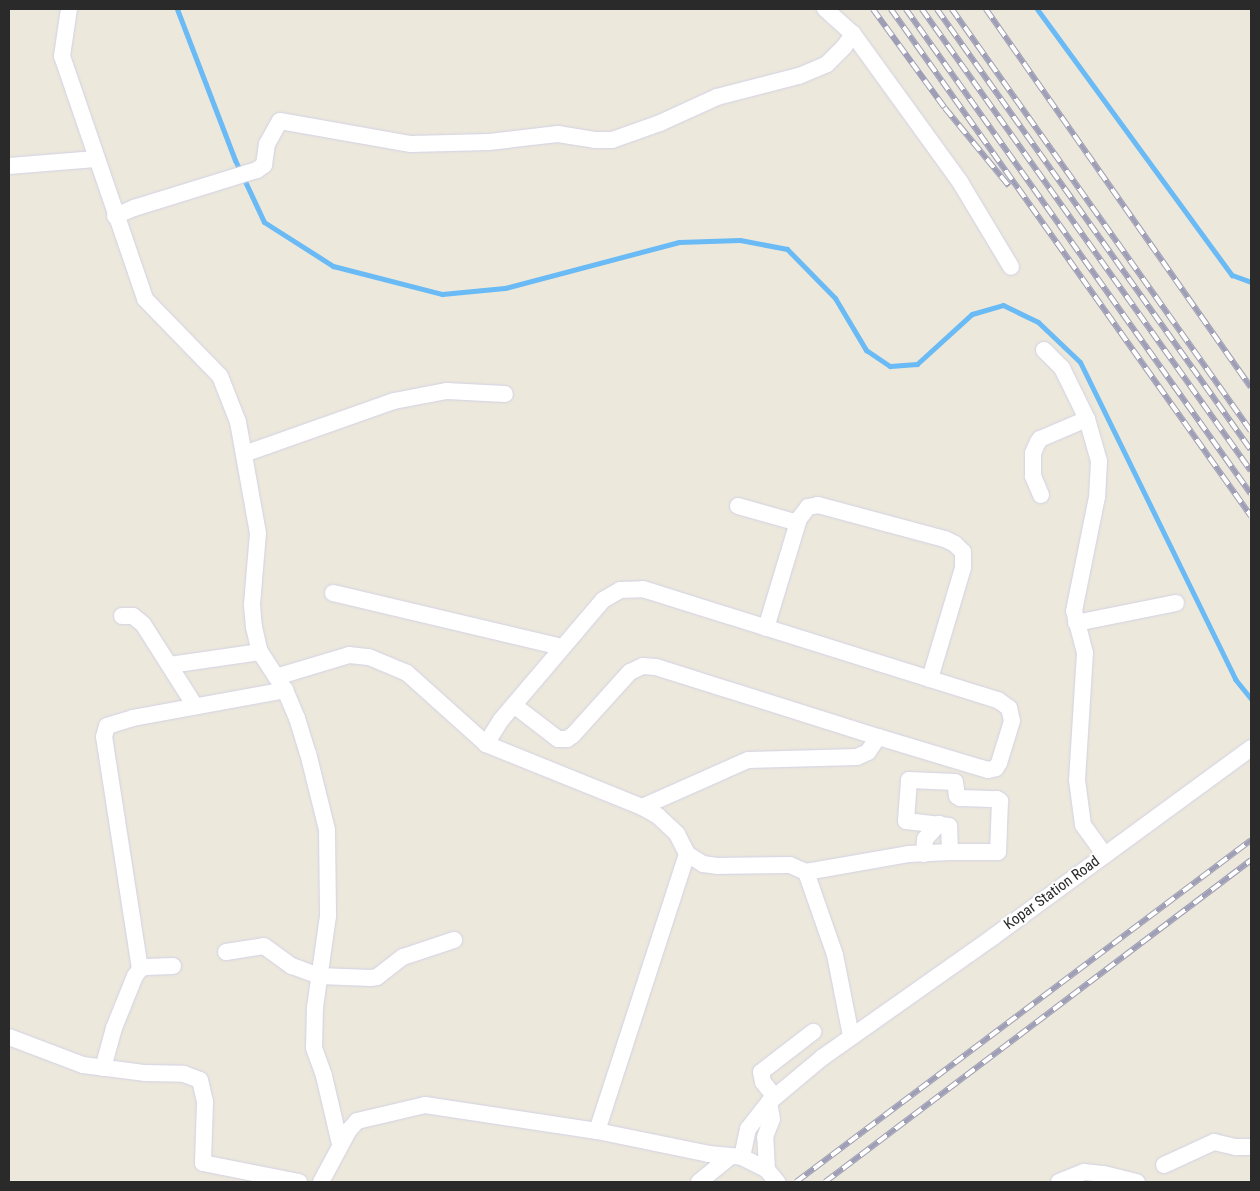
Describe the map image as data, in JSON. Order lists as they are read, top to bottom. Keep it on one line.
{"streets":{"street":["Kopar Station Road"]}}
